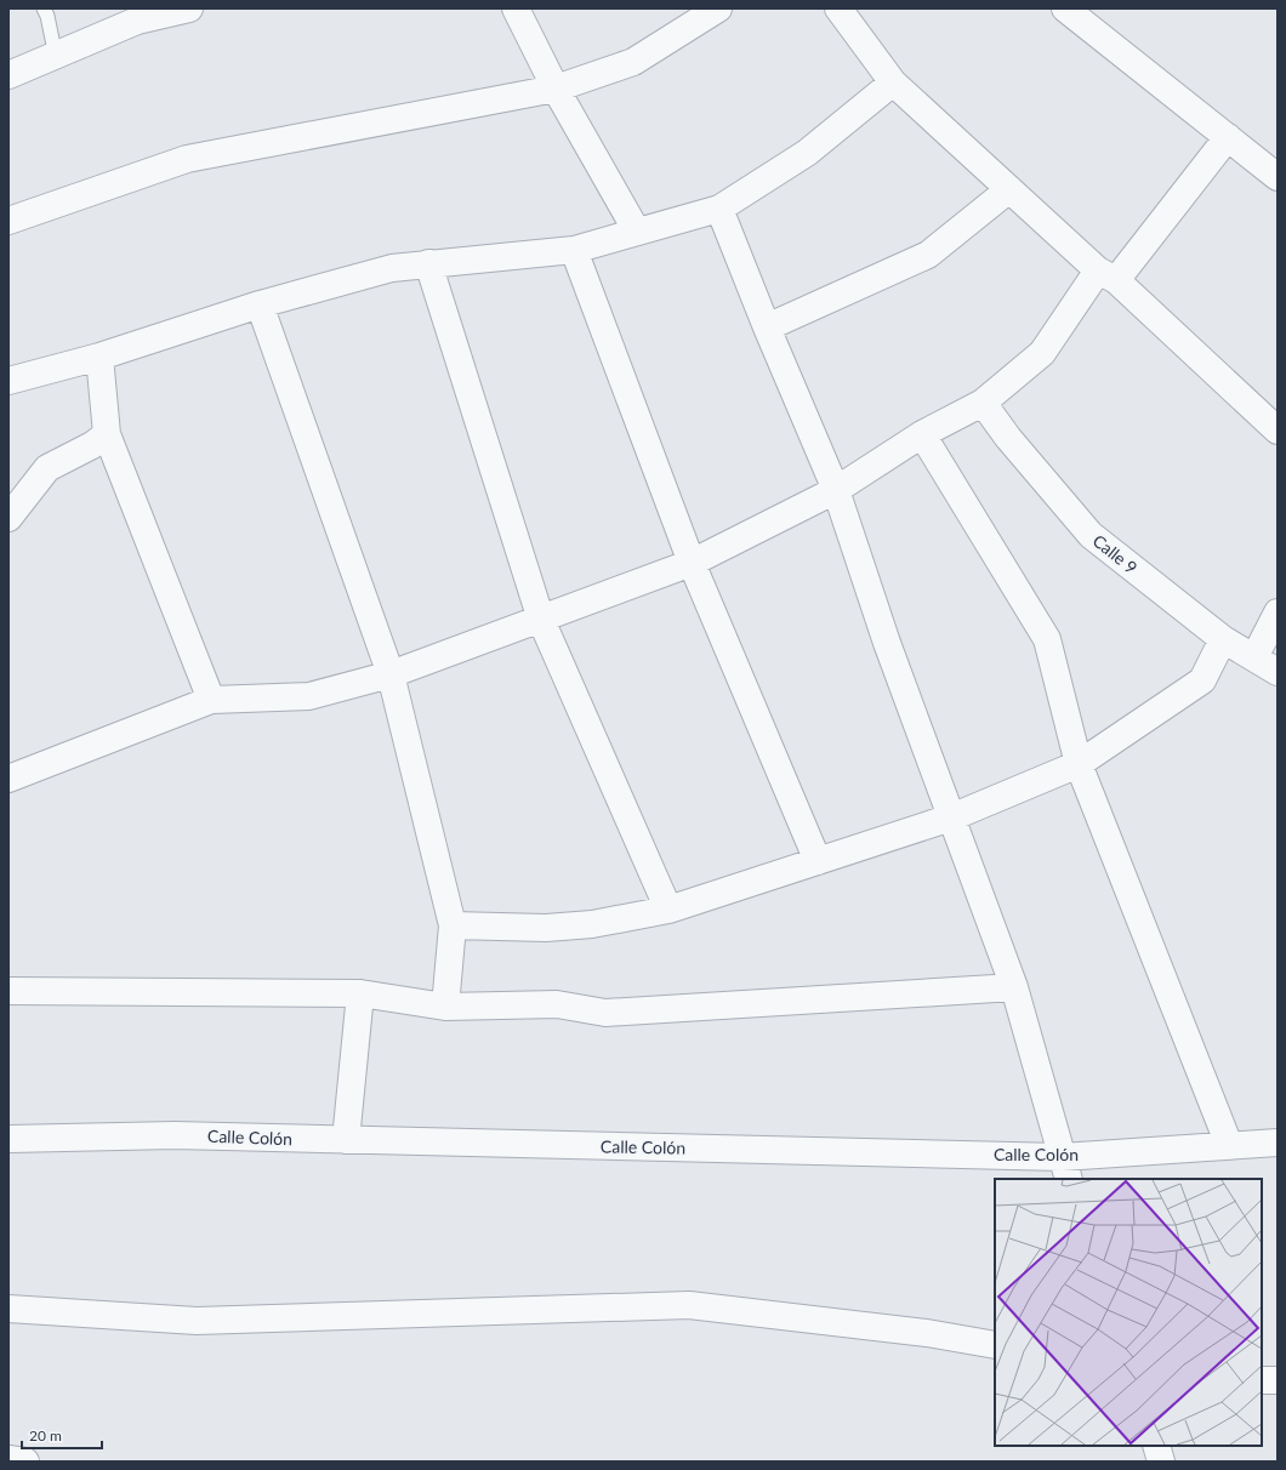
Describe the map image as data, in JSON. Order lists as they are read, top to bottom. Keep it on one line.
{"streets":{"street":["Calle 9","Calle Colón"]},"scale_bar":"20 m"}
